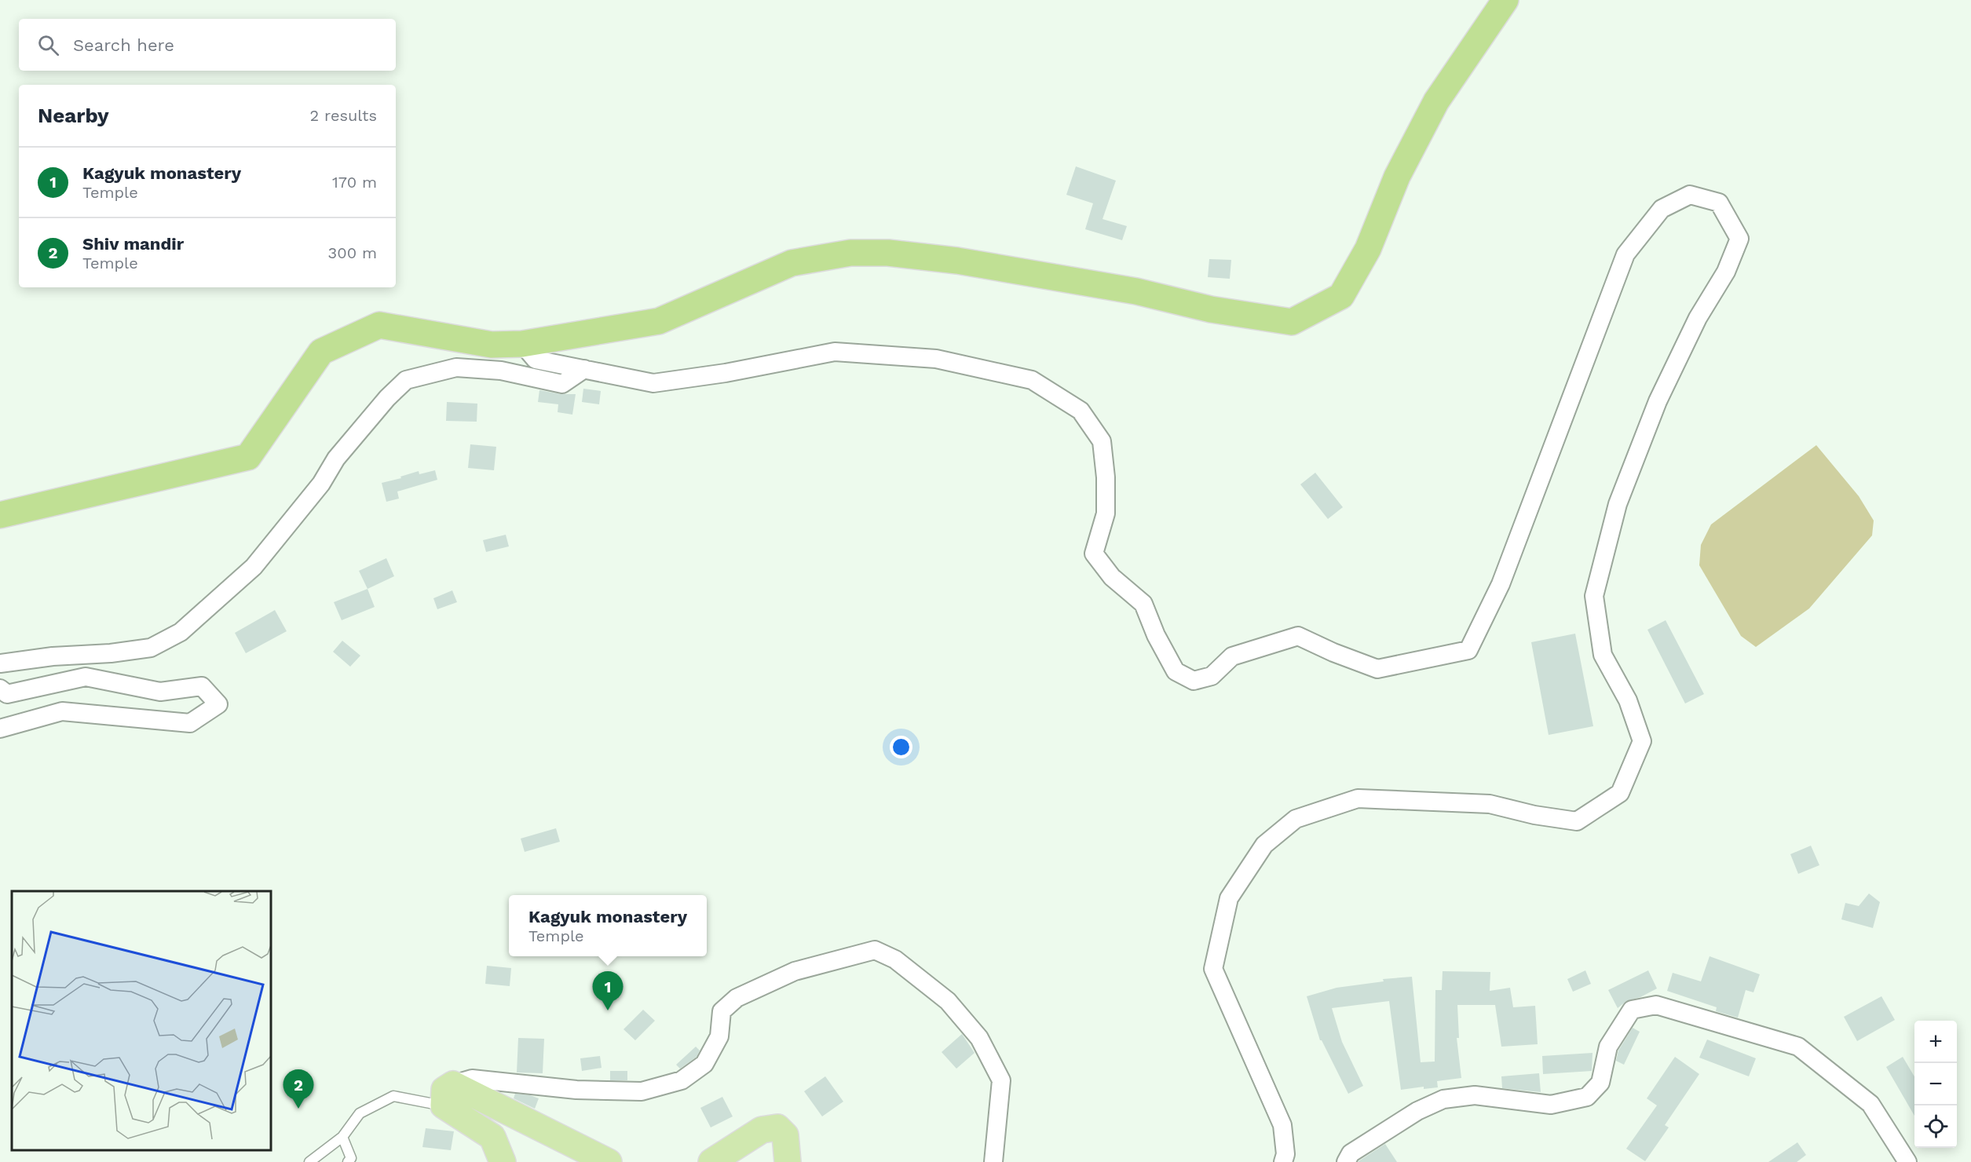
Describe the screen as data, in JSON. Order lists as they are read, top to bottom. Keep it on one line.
{"page":{"search":"Search here","heading":["Nearby","2 results"],"list":[{"mark":"1","name":"Kagyuk monastery","note":"Temple","value":"170 m"},{"mark":"2","name":"Shiv mandir","note":"Temple","value":"300 m"}],"popup":["Kagyuk monastery","Temple"],"pins":["1","2"],"map_buttons":["+","−"]}}
